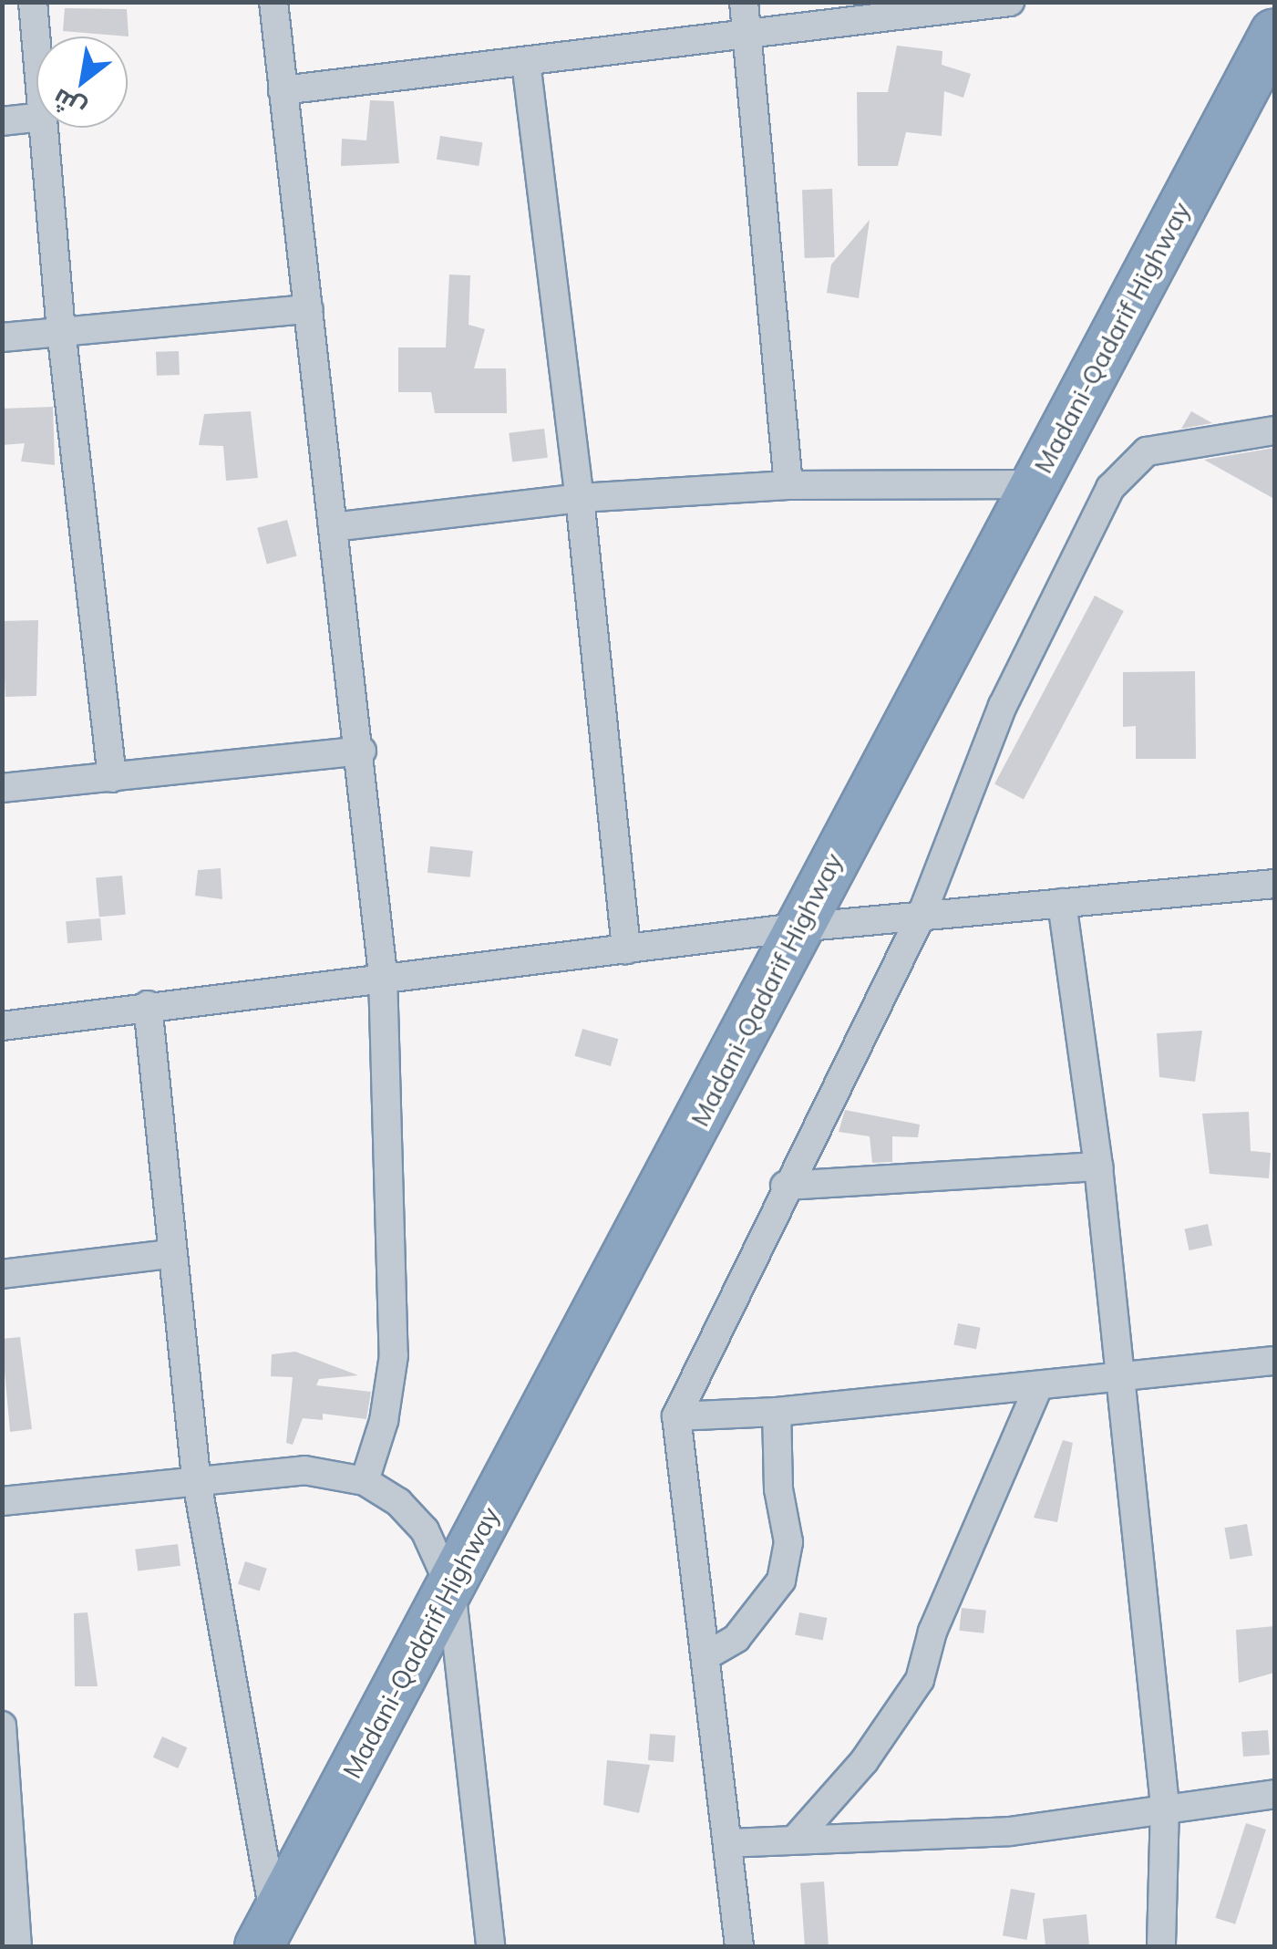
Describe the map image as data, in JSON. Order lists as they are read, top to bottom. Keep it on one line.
{"streets":{"highway":["Madani-Qadarif Highway"]},"north":"bottom left"}
